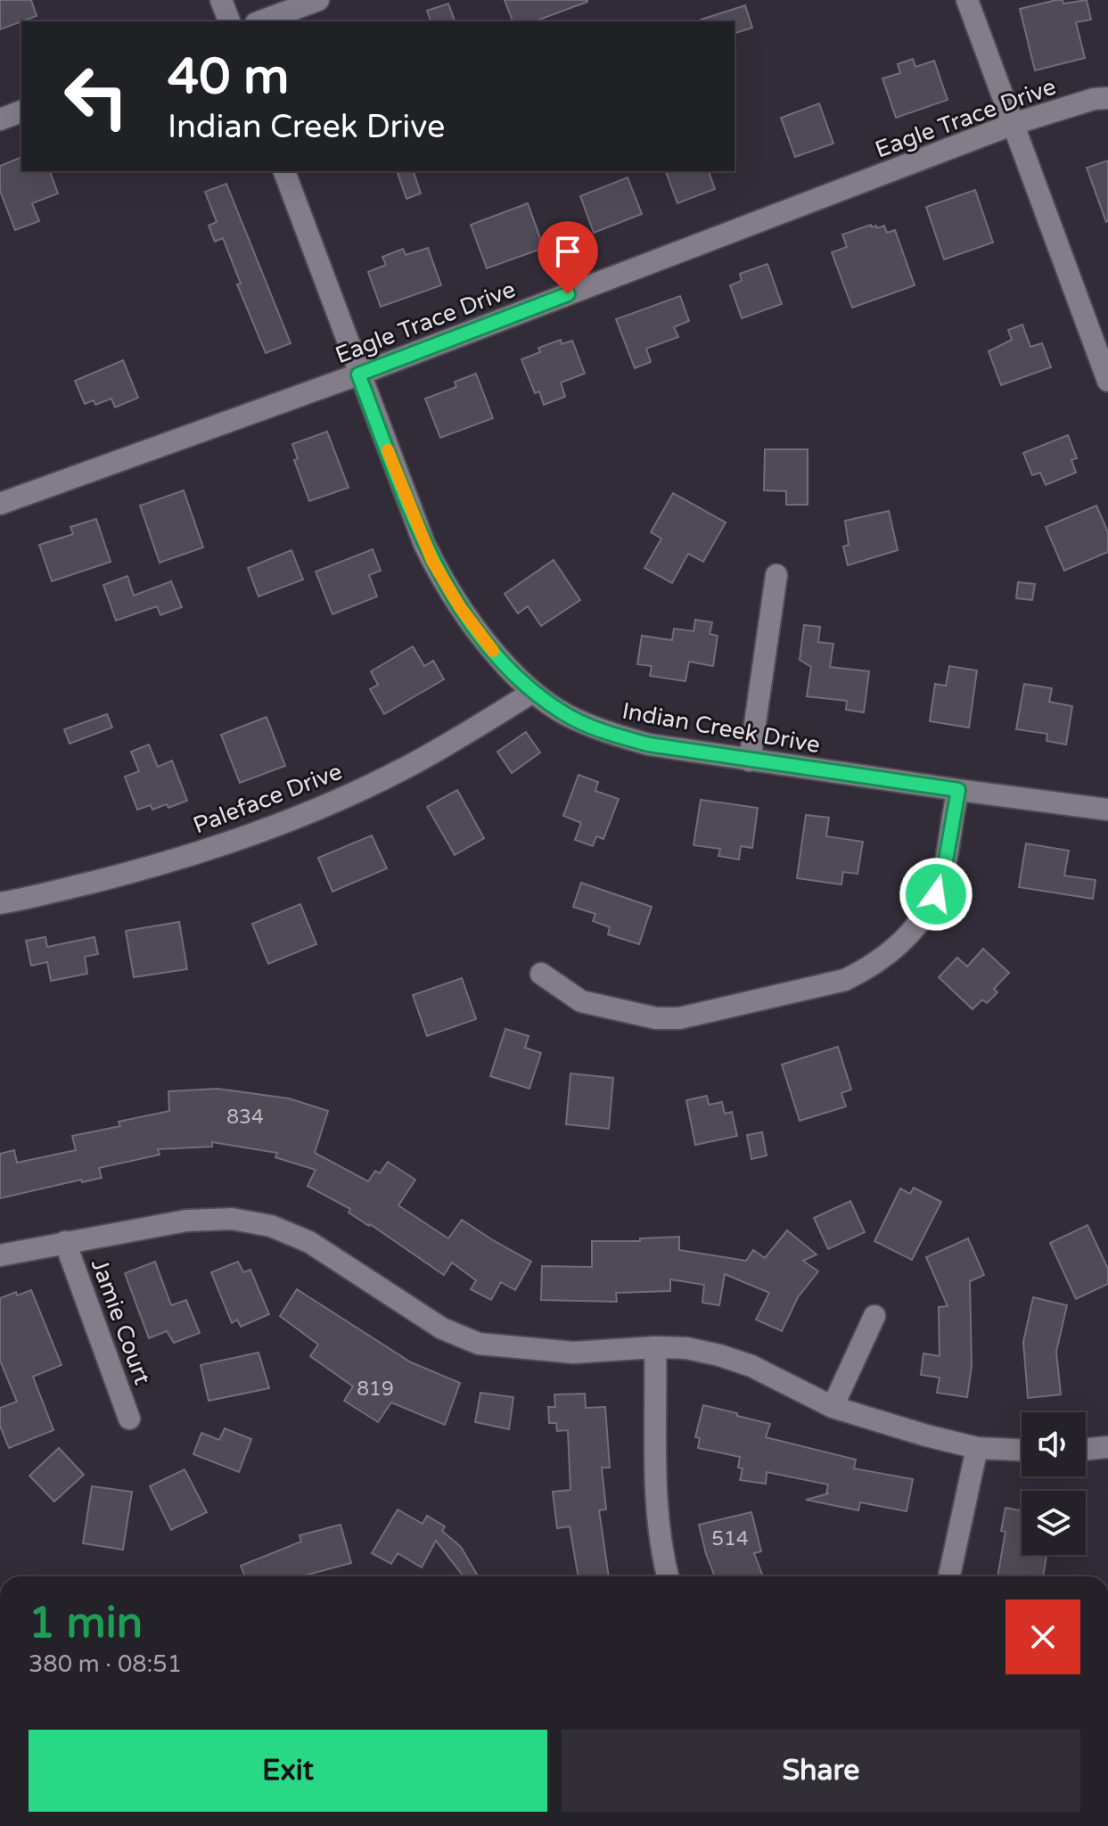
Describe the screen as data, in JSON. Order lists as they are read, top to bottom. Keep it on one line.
{"streets":{"street":["Eagle Trace Drive","Indian Creek Drive","Paleface Drive","Jamie Court"]},"crossings":[["Eagle Trace Drive","Indian Creek Drive"],["Indian Creek Drive","Paleface Drive"]],"house_numbers":["834","819","514"],"page":{"turn":["40 m","Indian Creek Drive"],"heading":["1 min","380 m · 08:51"],"buttons":["Exit","Share"]}}
